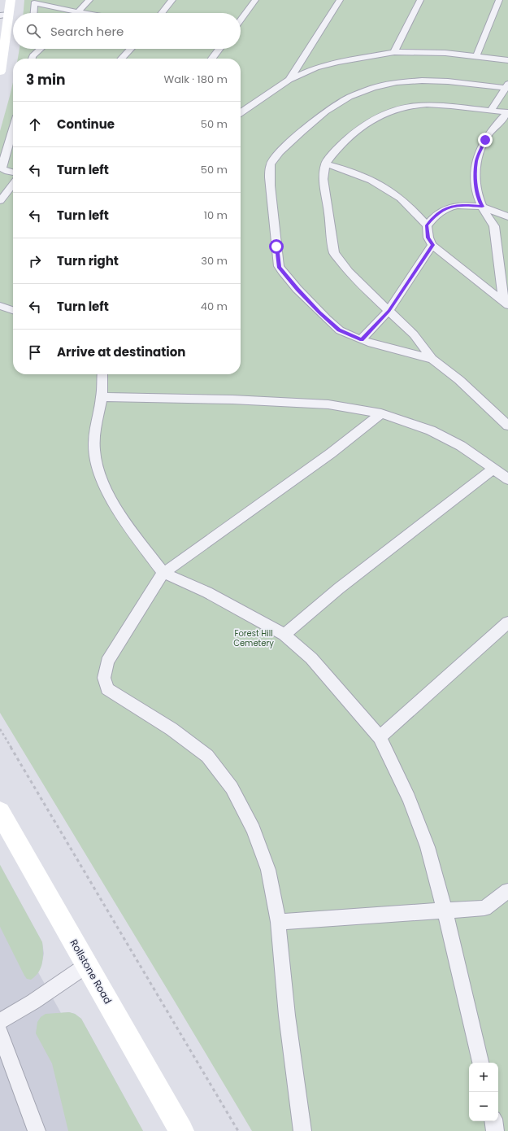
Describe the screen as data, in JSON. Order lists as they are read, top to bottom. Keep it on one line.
{"streets":{"main road":["Rollstone Road"]},"parks":["Forest Hill Cemetery"],"page":{"search":"Search here","heading":["3 min","Walk · 180 m"],"list":[["Continue","50 m"],["Turn left","50 m"],["Turn left","10 m"],["Turn right","30 m"],["Turn left","40 m"],"Arrive at destination"],"map_buttons":["+","−"]}}
